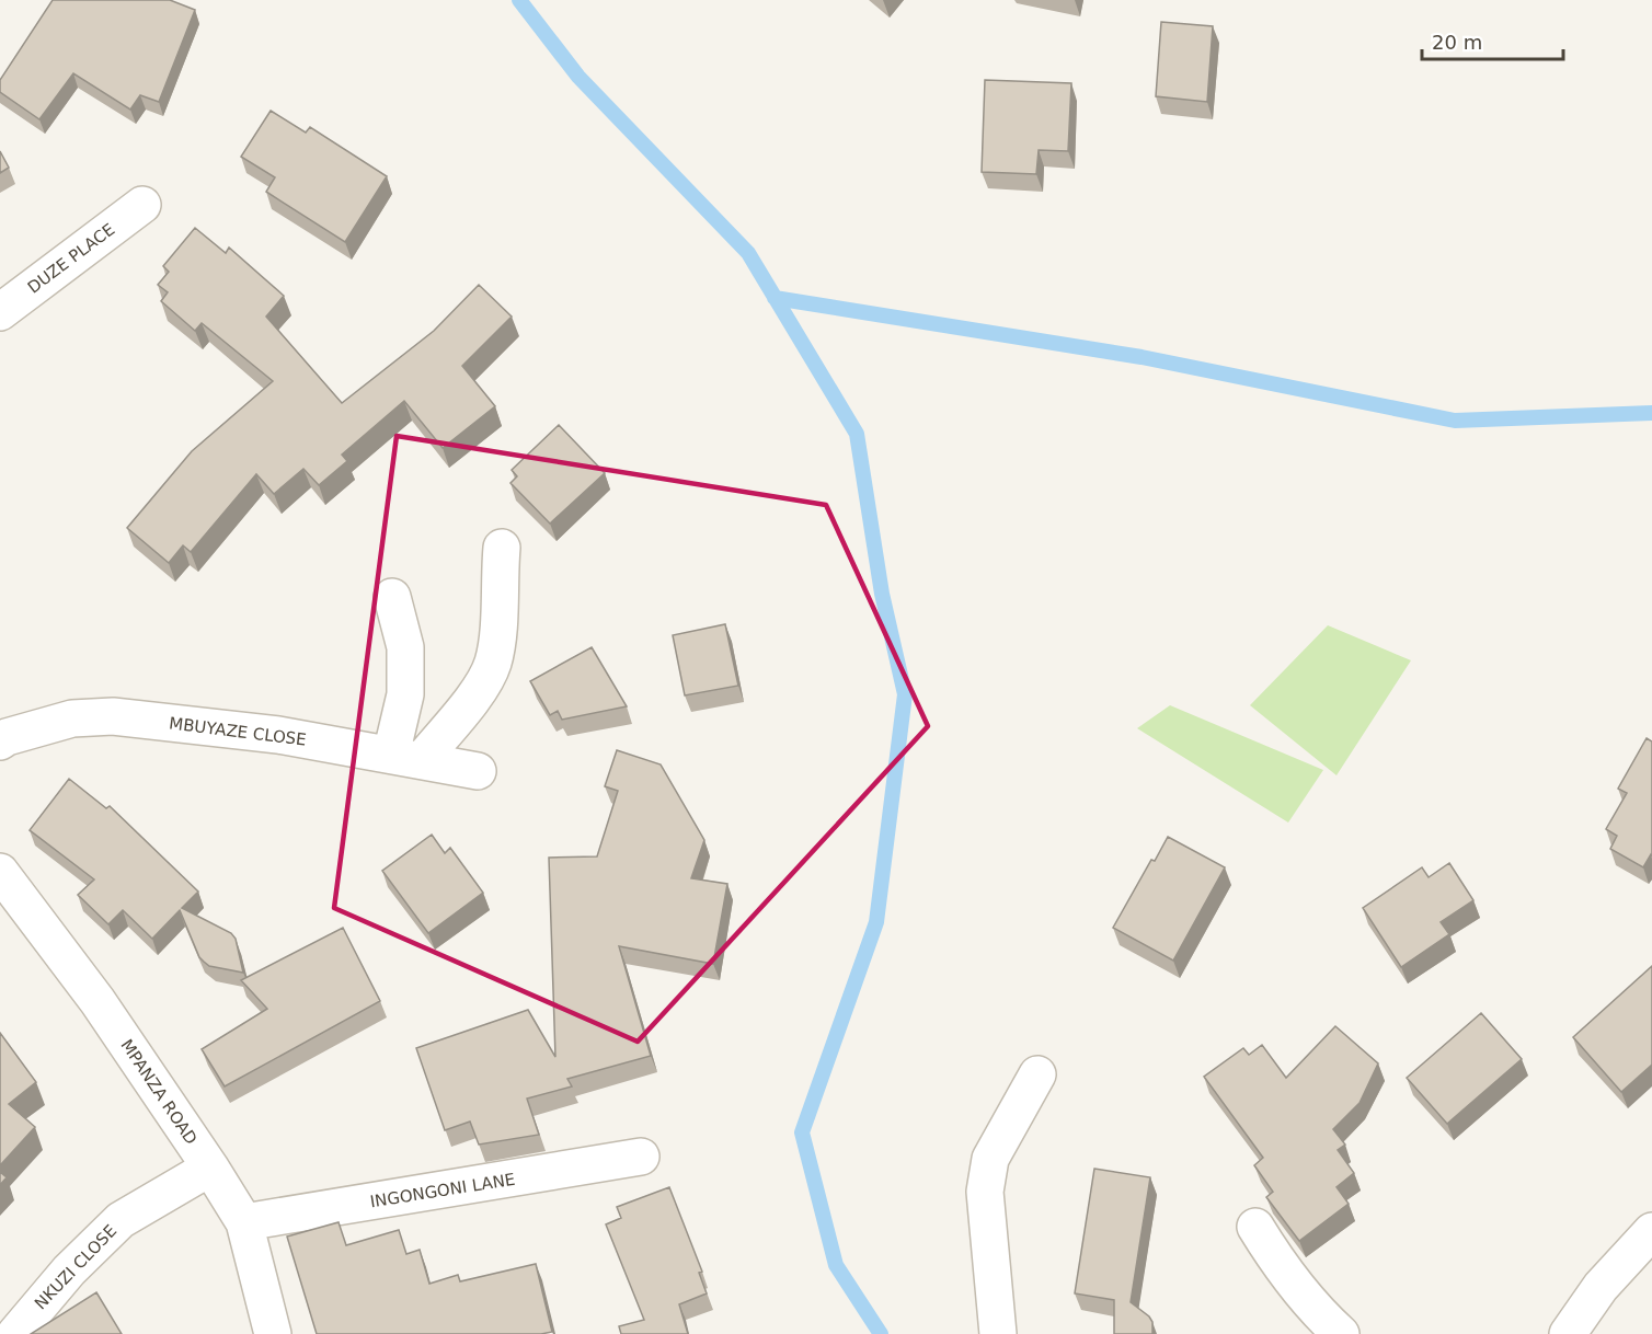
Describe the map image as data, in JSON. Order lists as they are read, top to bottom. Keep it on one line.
{"streets":{"street":["DUZE PLACE","MBUYAZE CLOSE","MPANZA ROAD","INGONGONI LANE","NKUZI CLOSE"]},"crossings":[["MPANZA ROAD","INGONGONI LANE"],["MPANZA ROAD","NKUZI CLOSE"]],"scale_bar":"20 m"}
